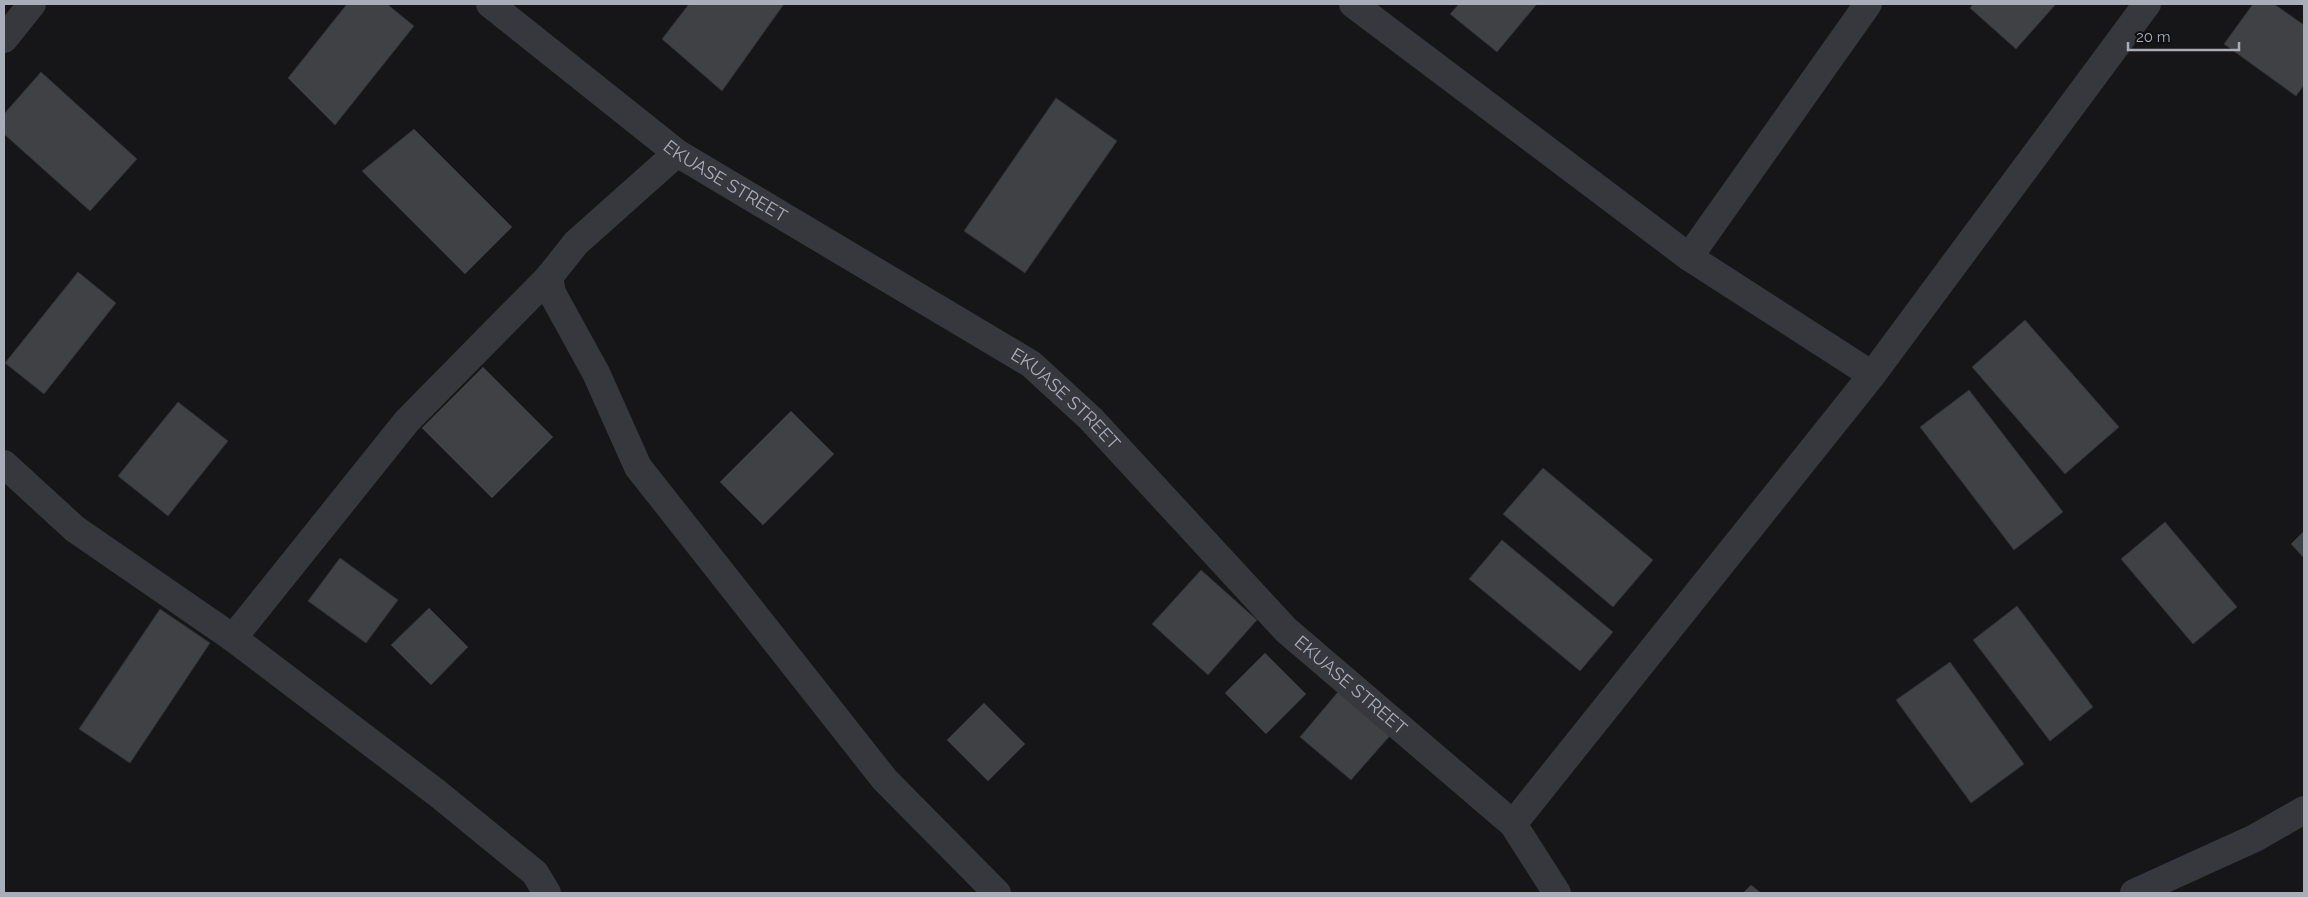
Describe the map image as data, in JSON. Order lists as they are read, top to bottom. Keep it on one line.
{"streets":{"street":["EKUASE STREET"]},"scale_bar":"20 m"}
